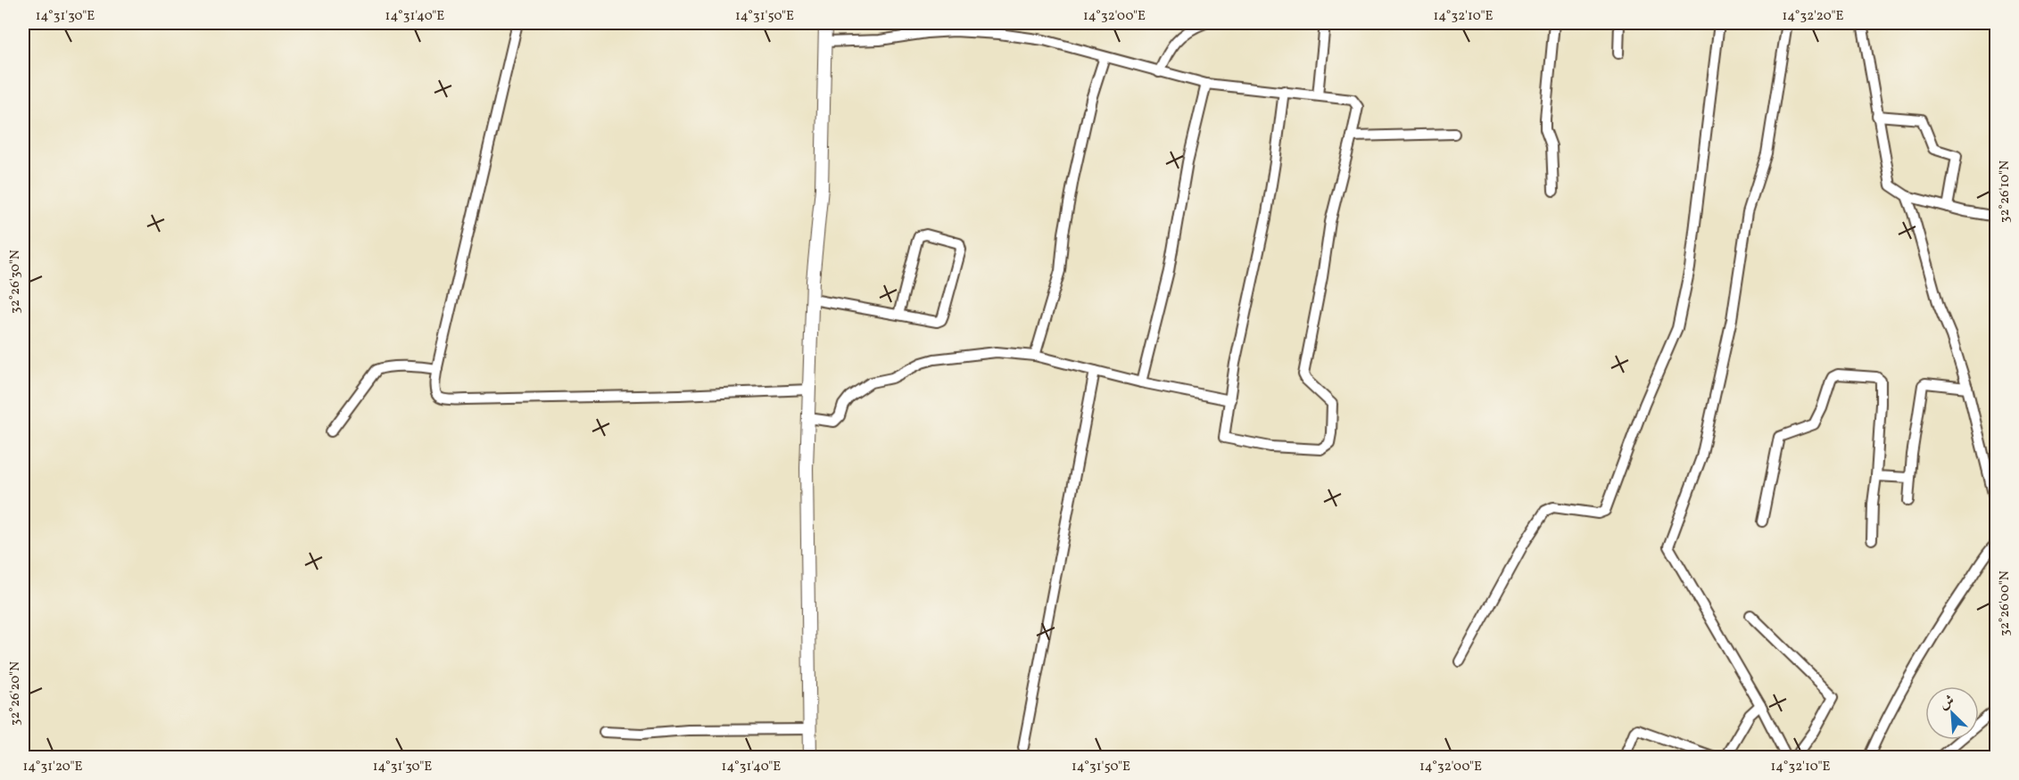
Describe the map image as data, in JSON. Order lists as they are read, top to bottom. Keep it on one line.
{"north":"top left","coordinates":["14°31'30\"E","14°31'40\"E","14°31'50\"E","14°32'00\"E","14°32'10\"E","14°32'20\"E","32°26'10\"N","32°26'30\"N","32°26'00\"N","32°26'20\"N","14°31'20\"E"]}
